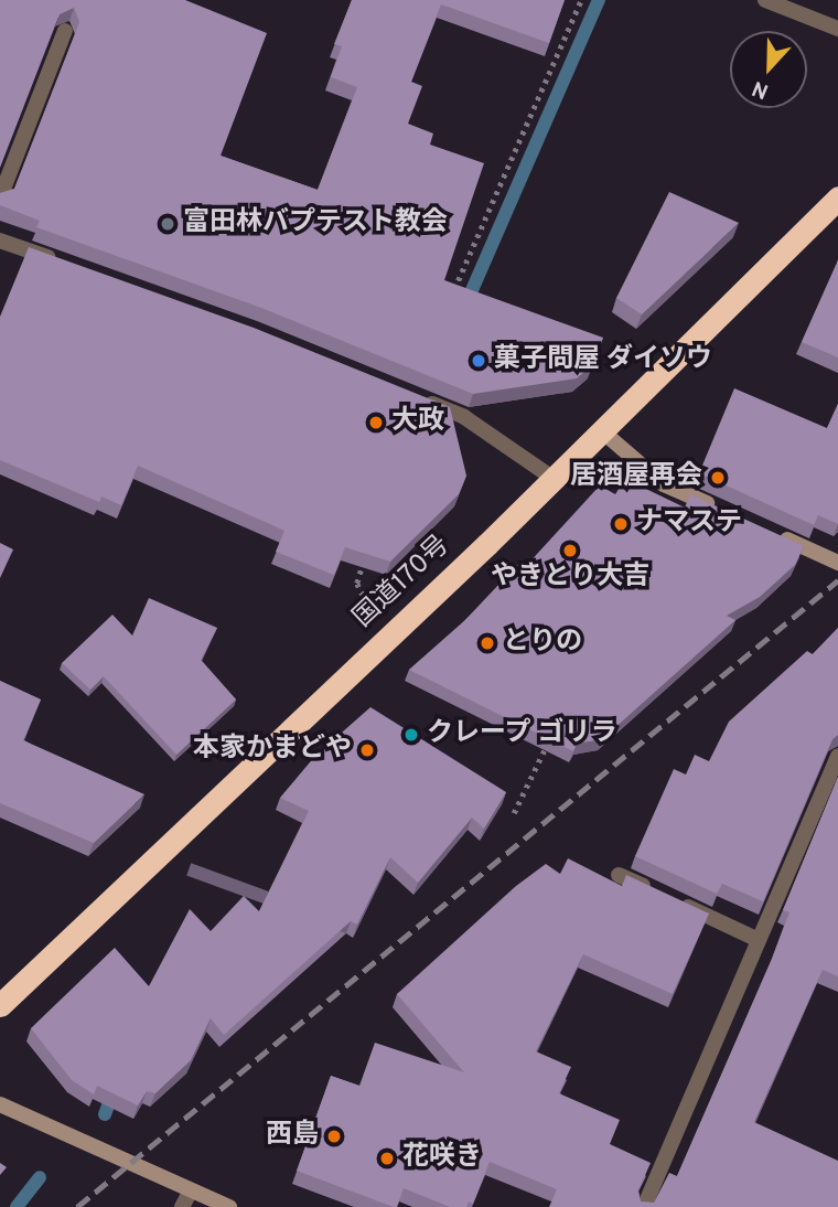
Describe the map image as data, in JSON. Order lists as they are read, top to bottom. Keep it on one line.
{"streets":{"highway":["国道170号"]},"places":["富田林バプテスト教会","菓子問屋 ダイソウ","大政","居酒屋再会","ナマステ","やきとり大吉","とりの","クレープ ゴリラ","本家かまどや","西島","花咲き"],"north":"bottom"}
